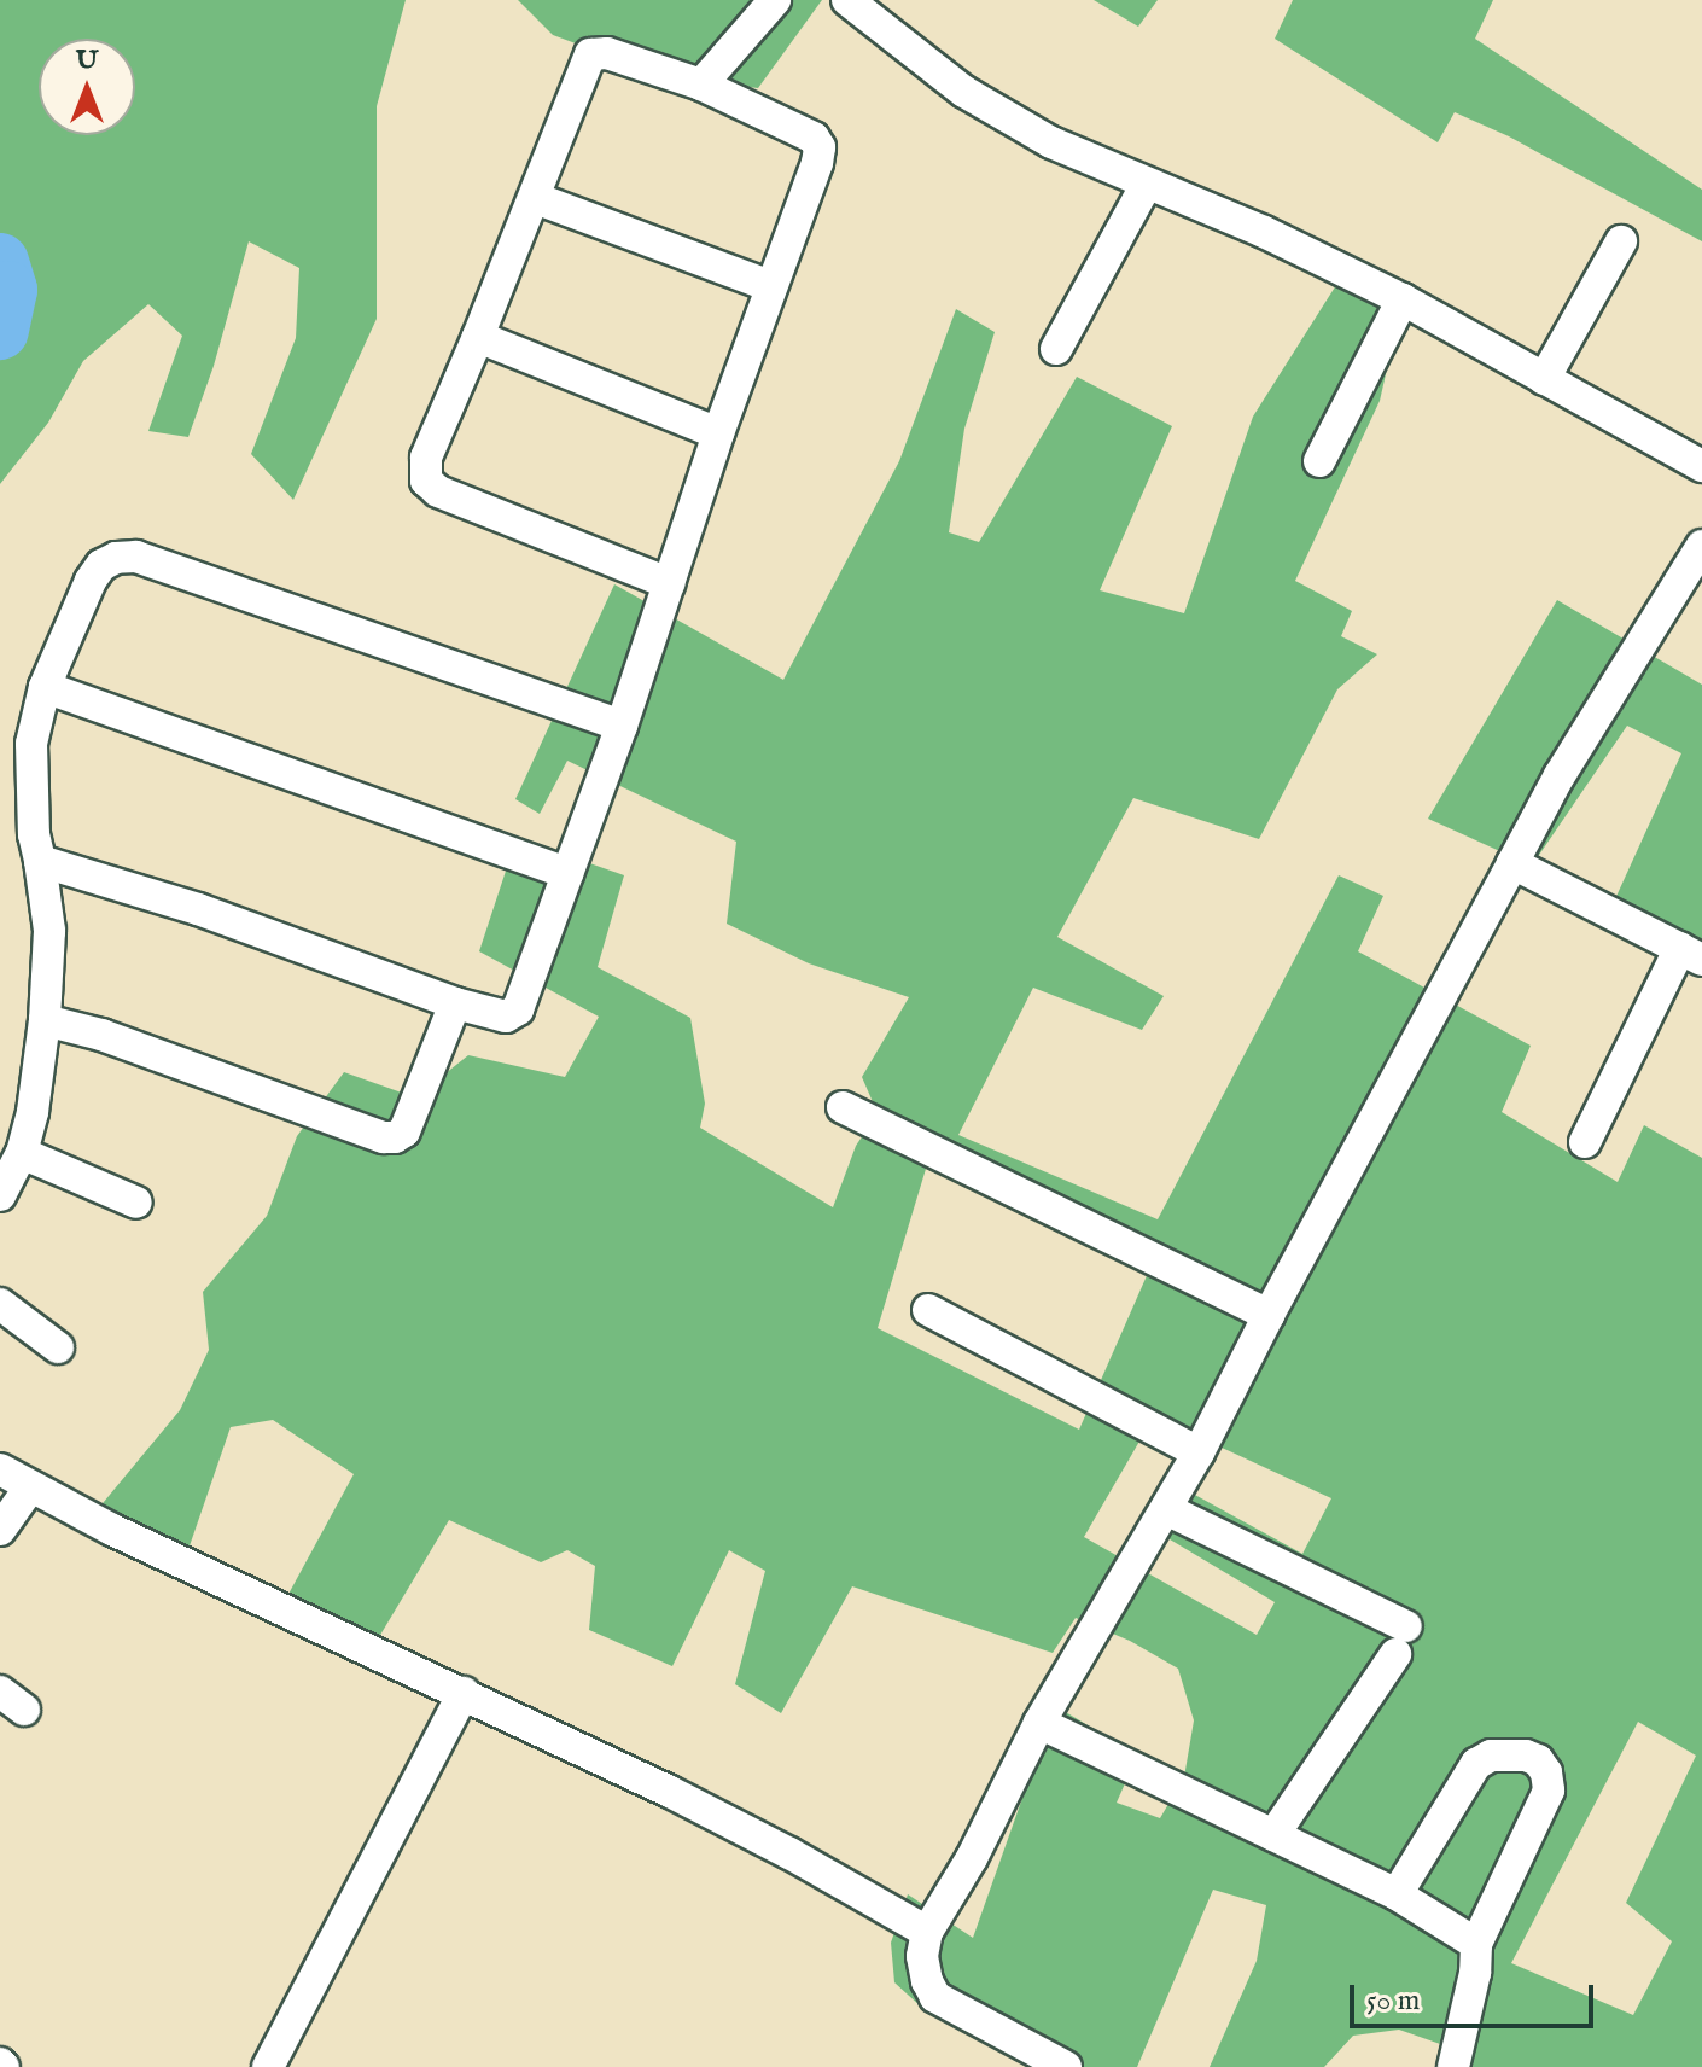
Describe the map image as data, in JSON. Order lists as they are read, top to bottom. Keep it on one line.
{"scale_bar":"50 m","north":"top"}
